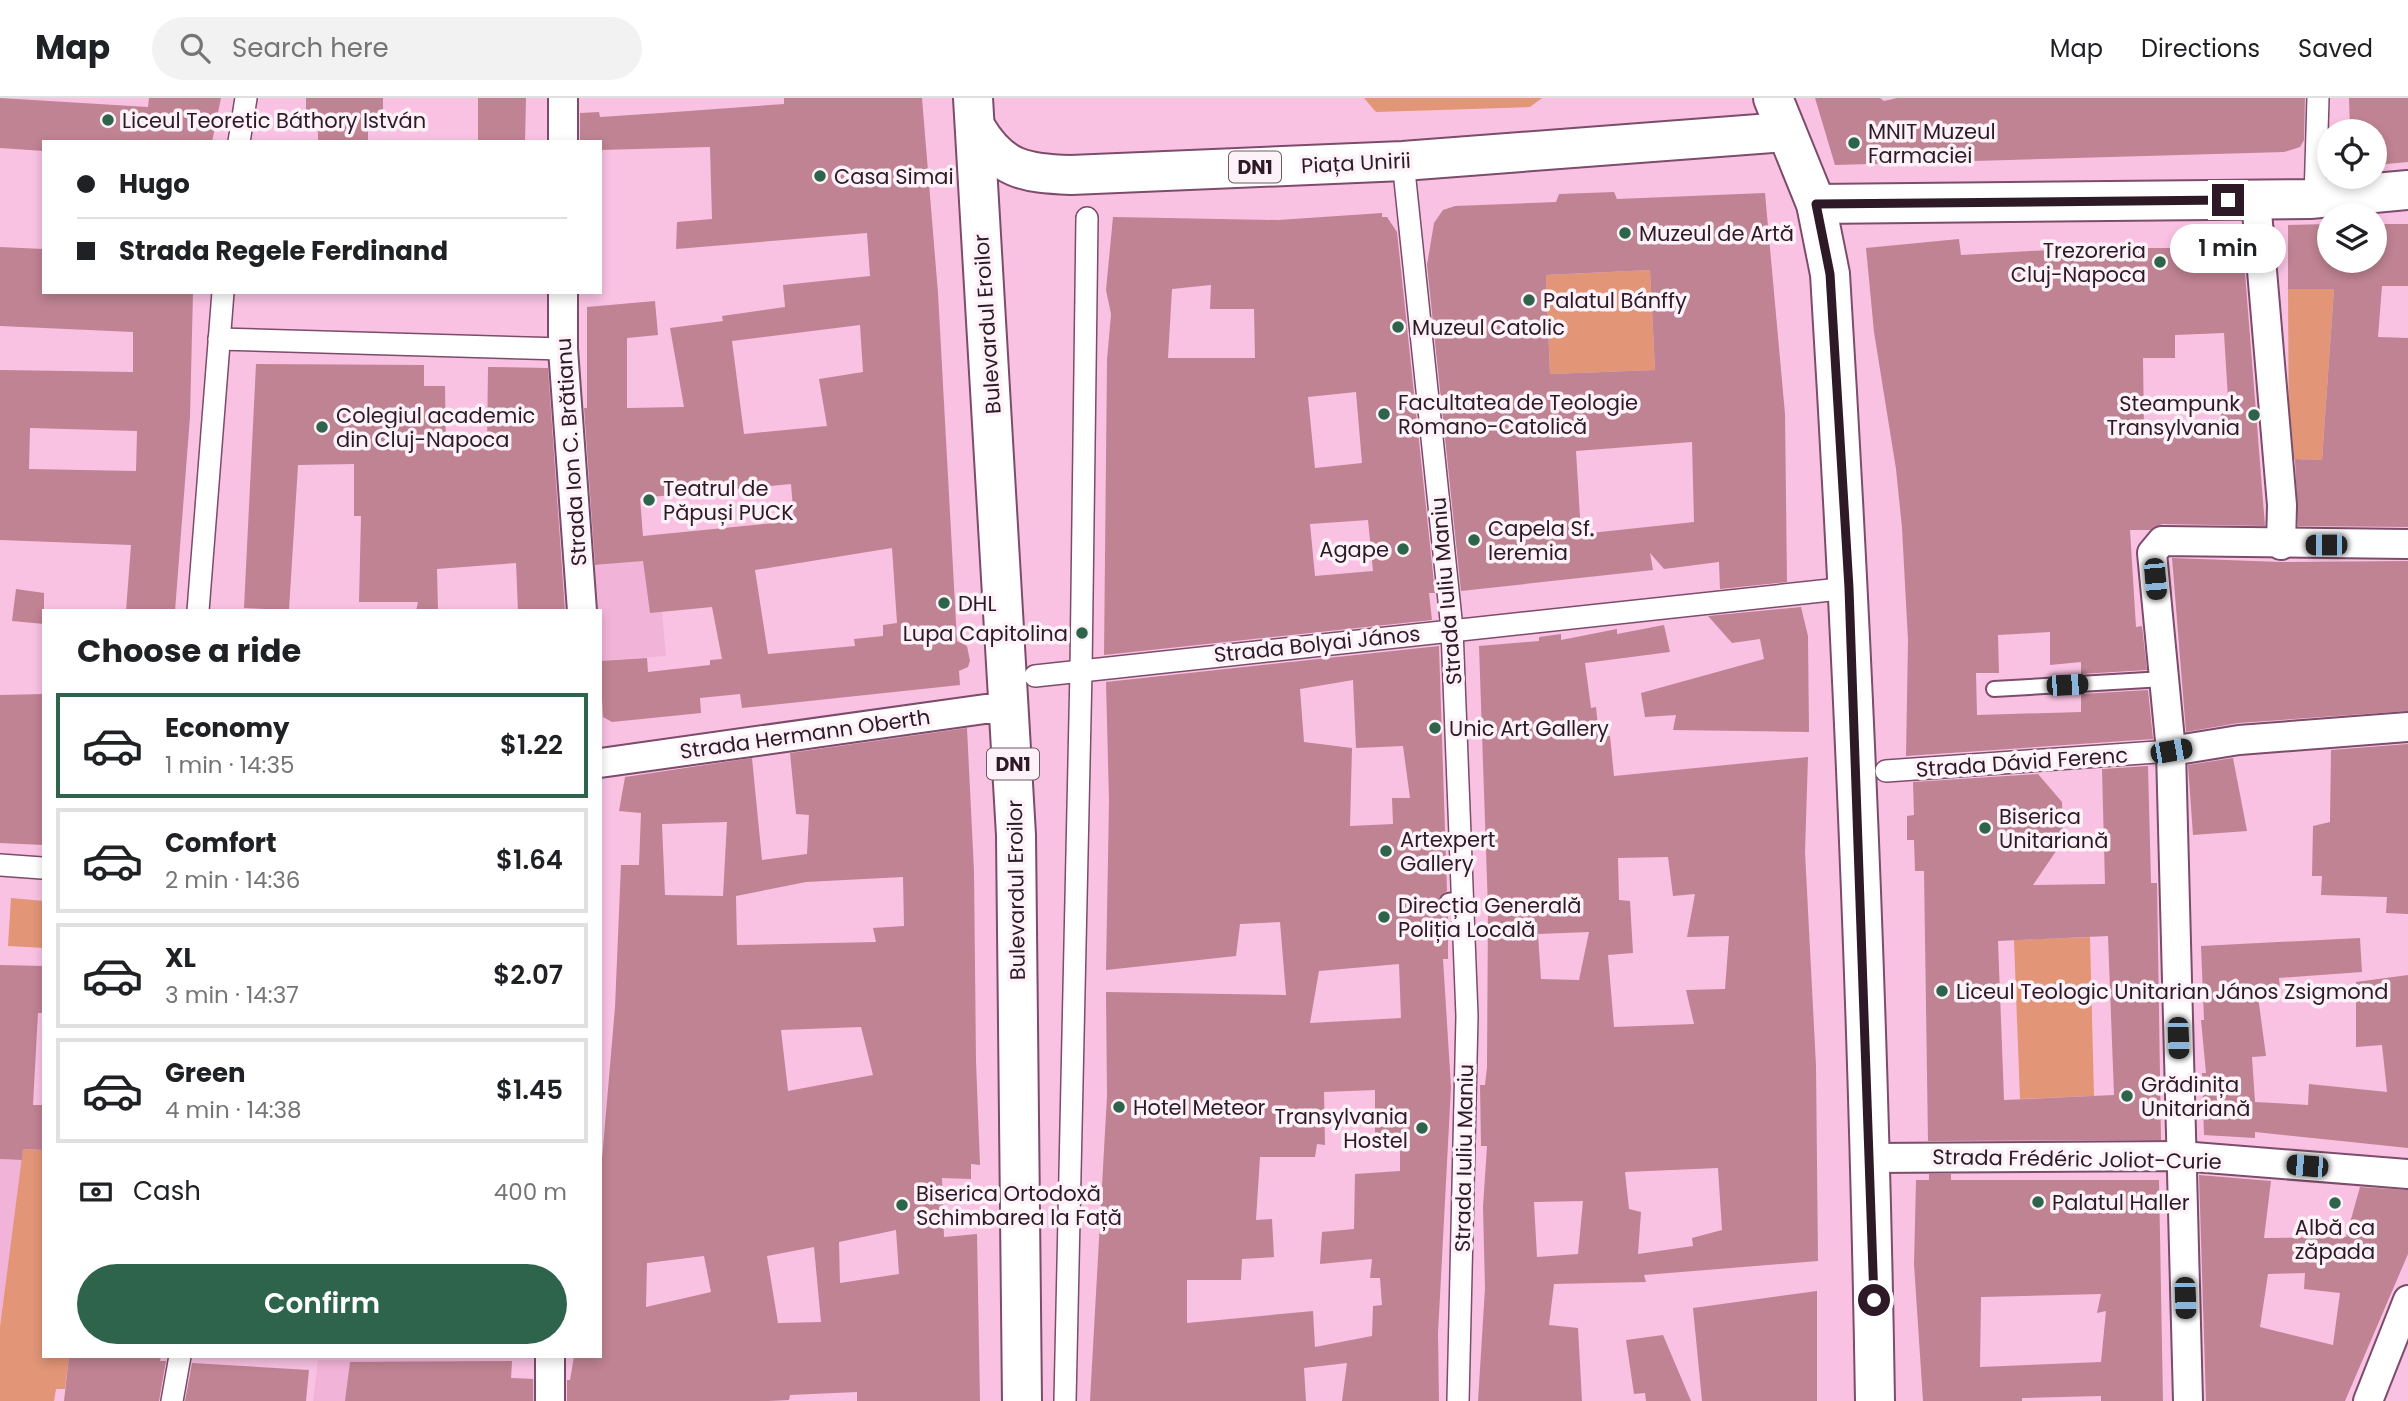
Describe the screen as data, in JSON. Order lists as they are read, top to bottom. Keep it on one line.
{"streets":{"main road":["Piața Unirii","DN1","Bulevardul Eroilor"],"street":["Strada Ion C. Brătianu","Strada Iuliu Maniu","Strada Bolyai János","Strada Hermann Oberth","Strada Dávid Ferenc","Strada Frédéric Joliot-Curie"]},"crossings":[["Piața Unirii","DN1"],["Piața Unirii","Bulevardul Eroilor"],["Piața Unirii","Strada Iuliu Maniu"],["DN1","Strada Bolyai János"],["DN1","Strada Frédéric Joliot-Curie"],["Bulevardul Eroilor","Strada Hermann Oberth"],["Strada Iuliu Maniu","Strada Bolyai János"]],"places":["Liceul Teoretic Báthory István","MNIT Muzeul Farmaciei","Casa Simai","Muzeul de Artă","Trezoreria Cluj-Napoca","Palatul Bánffy","Muzeul Catolic","Facultatea de Teologie Romano-Catolică","Steampunk Transylvania","Colegiul academic din Cluj-Napoca","Teatrul de Păpuși PUCK","Capela Sf. Ieremia","Agape","DHL","Lupa Capitolina","Unic Art Gallery","Biserica Unitariană","Artexpert Gallery","Direcția Generală Poliția Locală","Liceul Teologic Unitarian János Zsigmond","Grădinița Unitariană","Hotel Meteor","Transylvania Hostel","Palatul Haller","Albă ca zăpada","Biserica Ortodoxă Schimbarea la Față"],"page":{"header":"Map","search":"Search here","nav":["Map","Directions","Saved"],"banner":["Hugo","Strada Regele Ferdinand"],"bubble":"1 min","heading":"Choose a ride","list":[{"name":"Economy","note":"1 min · 14:35","value":"$1.22"},{"name":"Comfort","note":"2 min · 14:36","value":"$1.64"},{"name":"XL","note":"3 min · 14:37","value":"$2.07"},{"name":"Green","note":"4 min · 14:38","value":"$1.45"}],"pay":["Cash","400 m"],"buttons":"Confirm"}}
